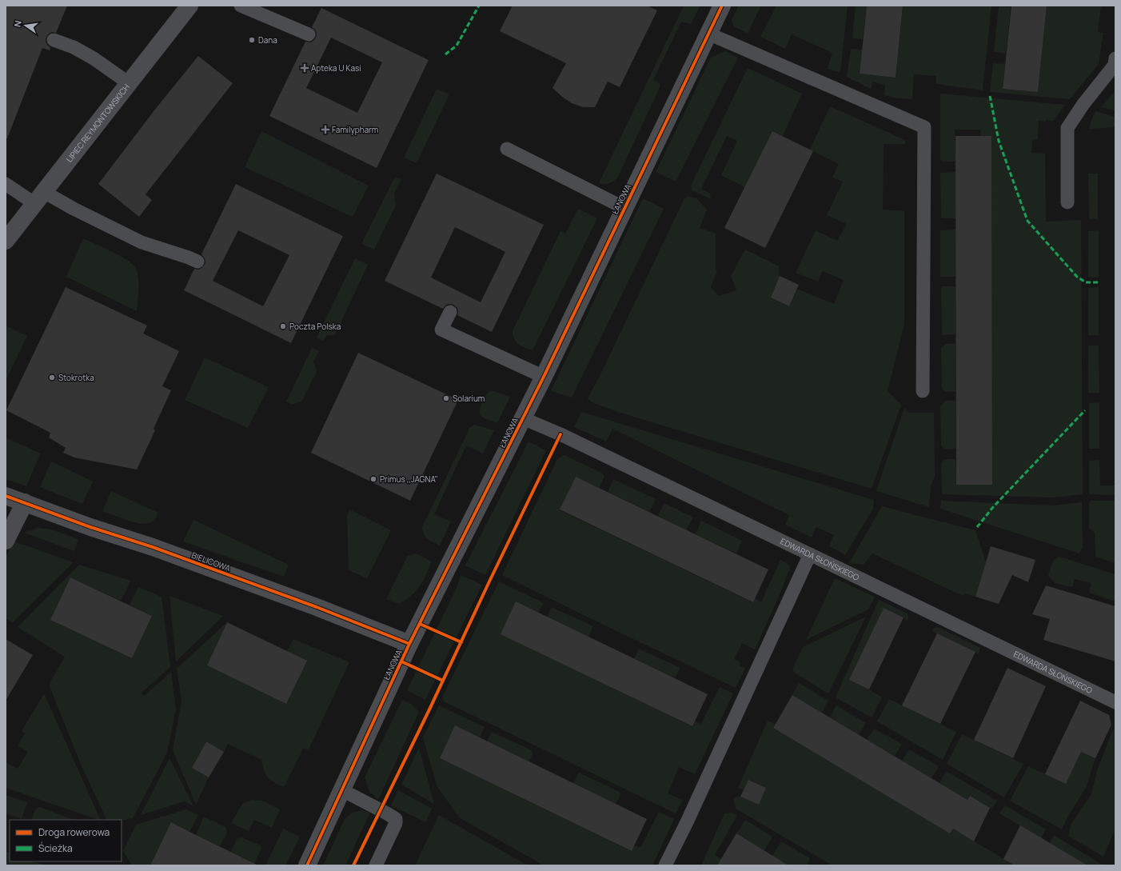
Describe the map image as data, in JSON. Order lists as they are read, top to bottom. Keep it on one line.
{"streets":{"street":["LIPIEC REYMONTOWSKICH","ŁANOWA","BIELICOWA"],"lane":["EDWARDA SŁOŃSKIEGO"]},"crossings":[["ŁANOWA","EDWARDA SŁOŃSKIEGO"],["ŁANOWA","BIELICOWA"]],"places":{"other":["Dana","Poczta Polska","Stokrotka","Solarium","Primus ,,JAGNA\""],"health":["Apteka U Kasi","Familypharm"]},"legend":["Droga rowerowa","Ścieżka"],"north":"left"}
